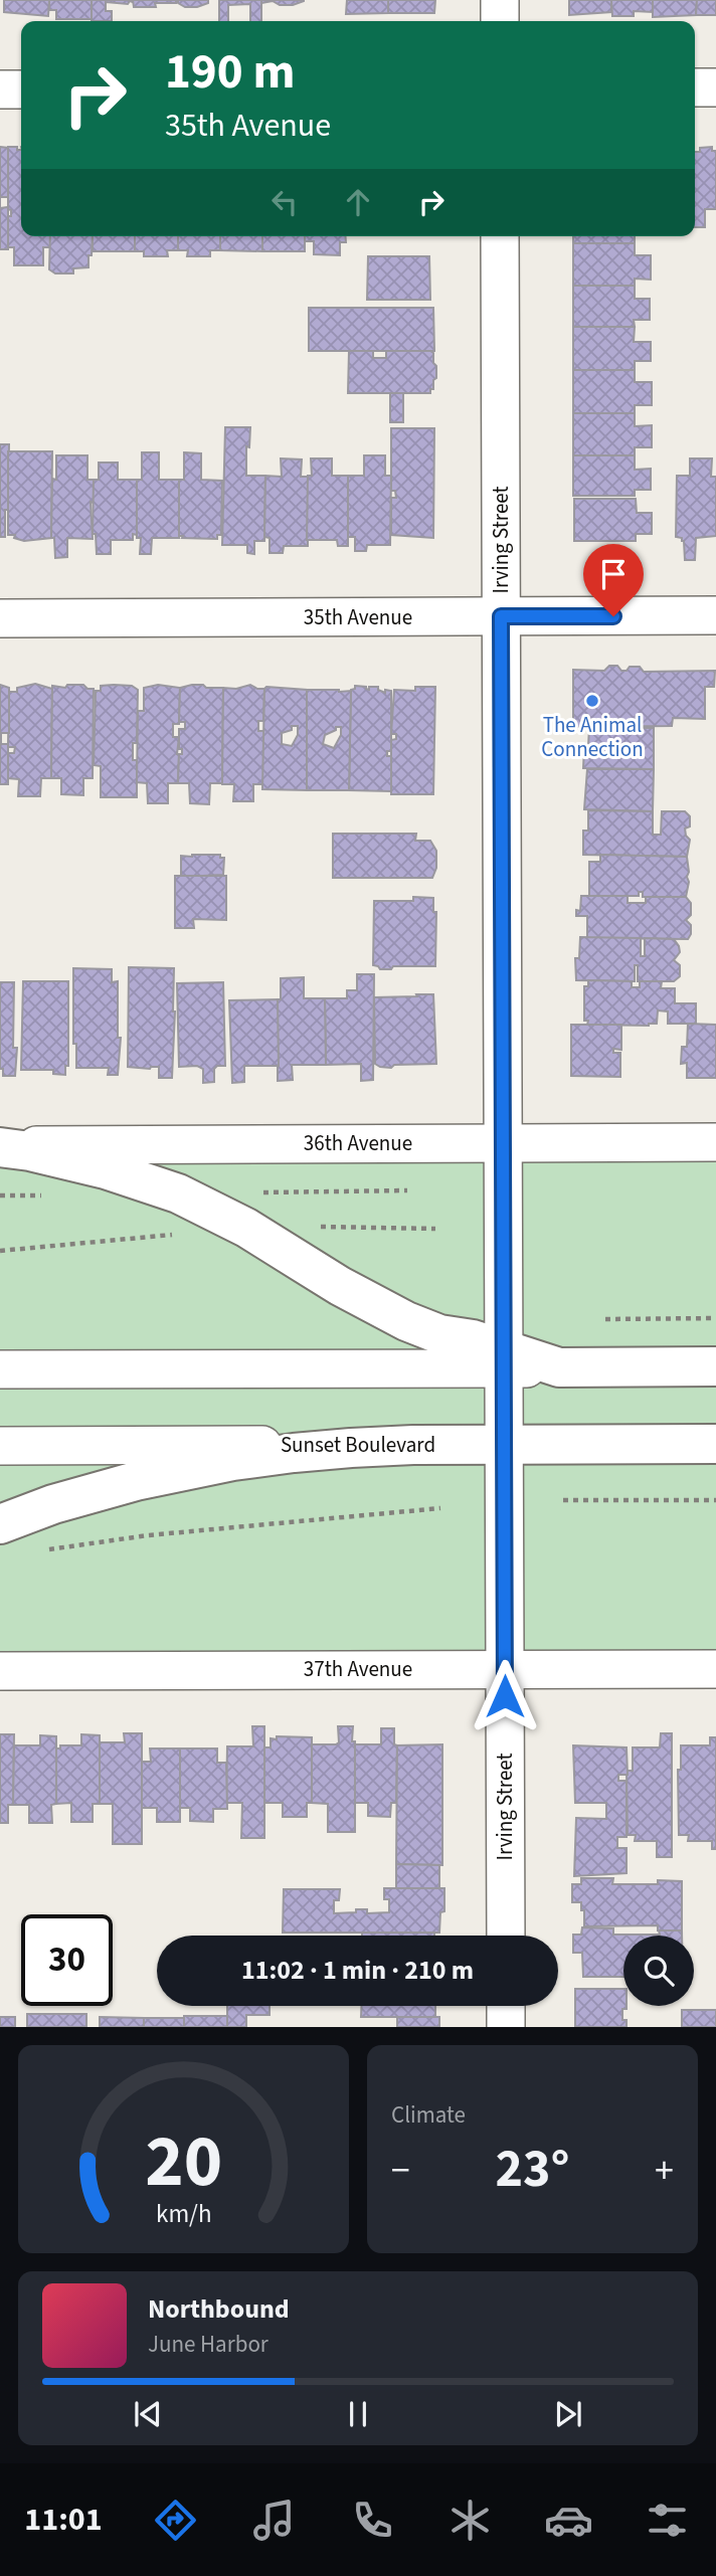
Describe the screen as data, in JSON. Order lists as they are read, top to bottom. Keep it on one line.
{"streets":{"main road":["Sunset Boulevard"],"street":["Irving Street","35th Avenue","36th Avenue","37th Avenue"]},"crossings":[["Irving Street","35th Avenue"],["Irving Street","36th Avenue"],["Irving Street","Sunset Boulevard"],["Irving Street","37th Avenue"]],"places":["The Animal Connection"],"page":{"turn":["190 m","35th Avenue"],"limit":"30","trip":"11:02 · 1 min · 210 m","tile":"Climate","heat":["−","23°","+"],"song":["Northbound","June Harbor"],"tabs":"11:01","gauge":["20","km/h"]}}
